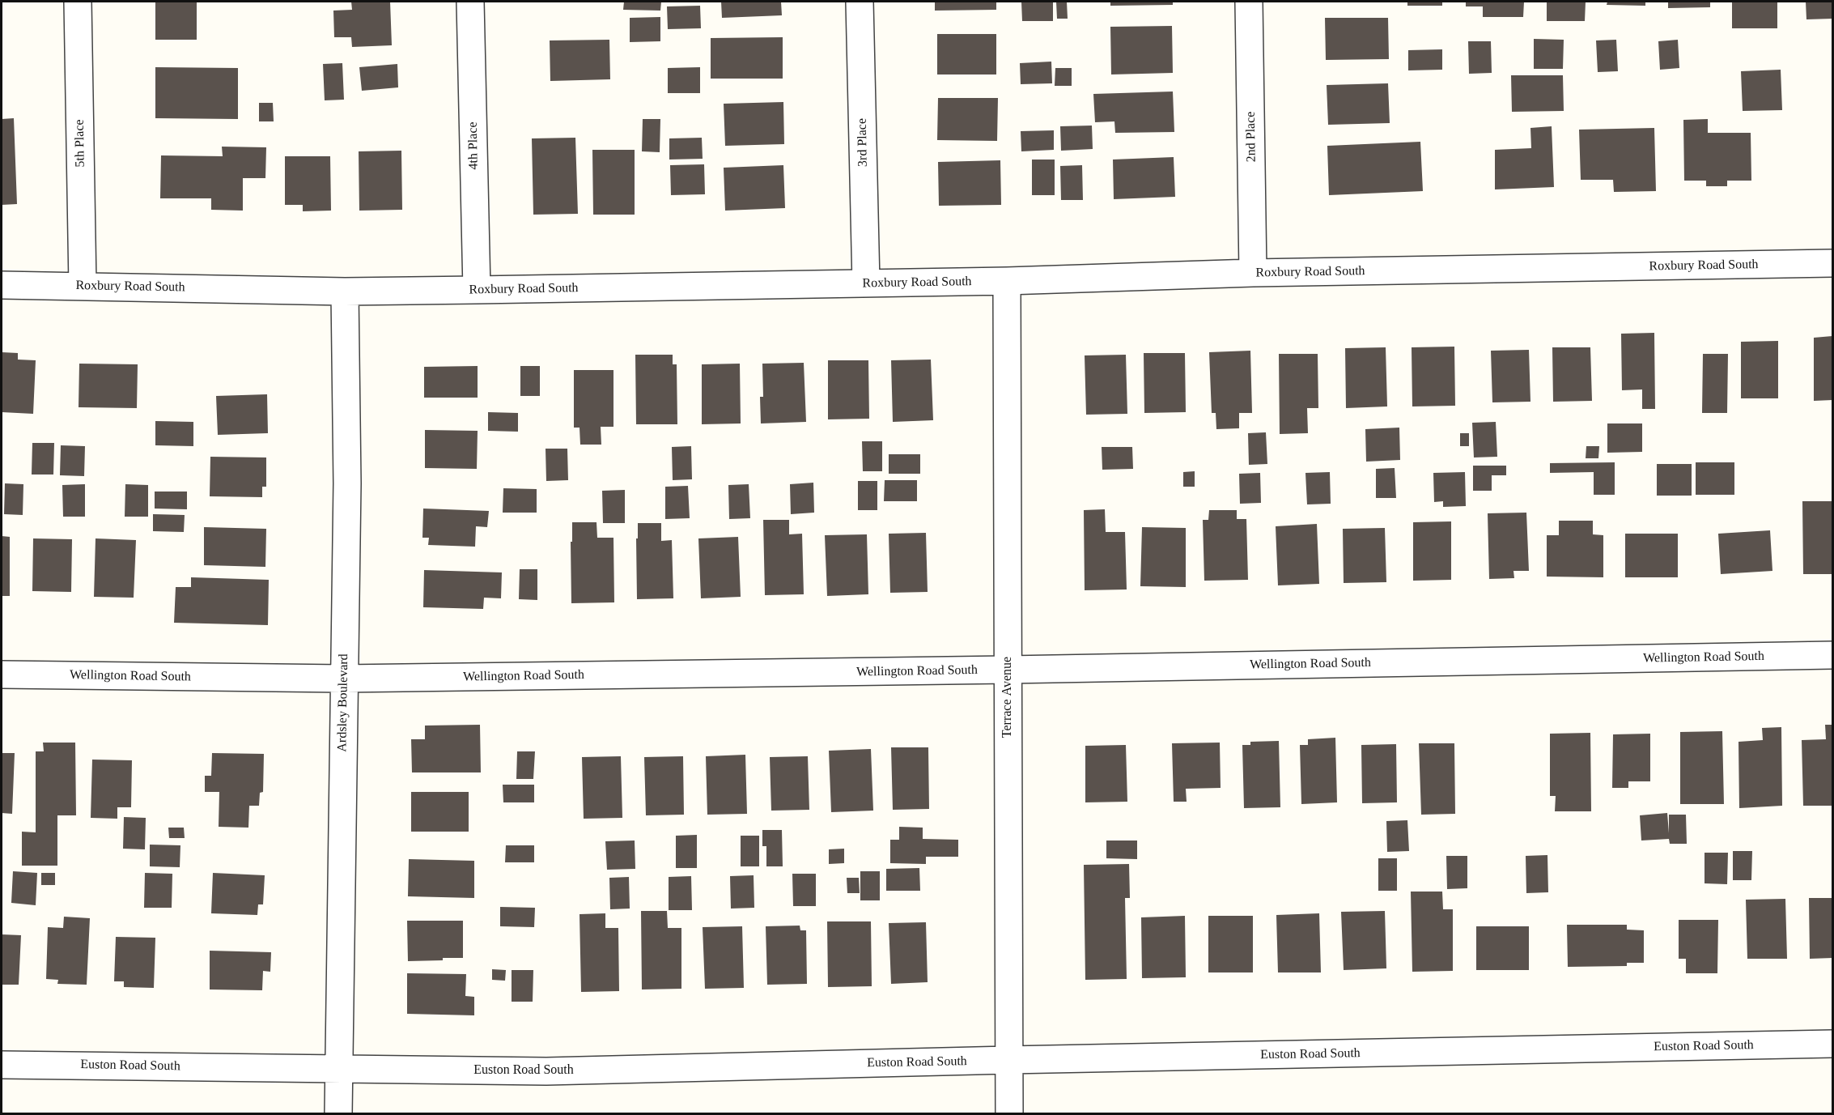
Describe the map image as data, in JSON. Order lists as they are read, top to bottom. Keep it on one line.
{"streets":{"street":["2nd Place","3rd Place","5th Place","4th Place","Roxbury Road South","Wellington Road South","Terrace Avenue","Ardsley Boulevard","Euston Road South"]},"crossings":[["2nd Place","Roxbury Road South"],["3rd Place","Roxbury Road South"],["5th Place","Roxbury Road South"],["4th Place","Roxbury Road South"],["Roxbury Road South","Terrace Avenue"],["Roxbury Road South","Ardsley Boulevard"],["Wellington Road South","Terrace Avenue"],["Wellington Road South","Ardsley Boulevard"],["Terrace Avenue","Euston Road South"],["Ardsley Boulevard","Euston Road South"]]}
